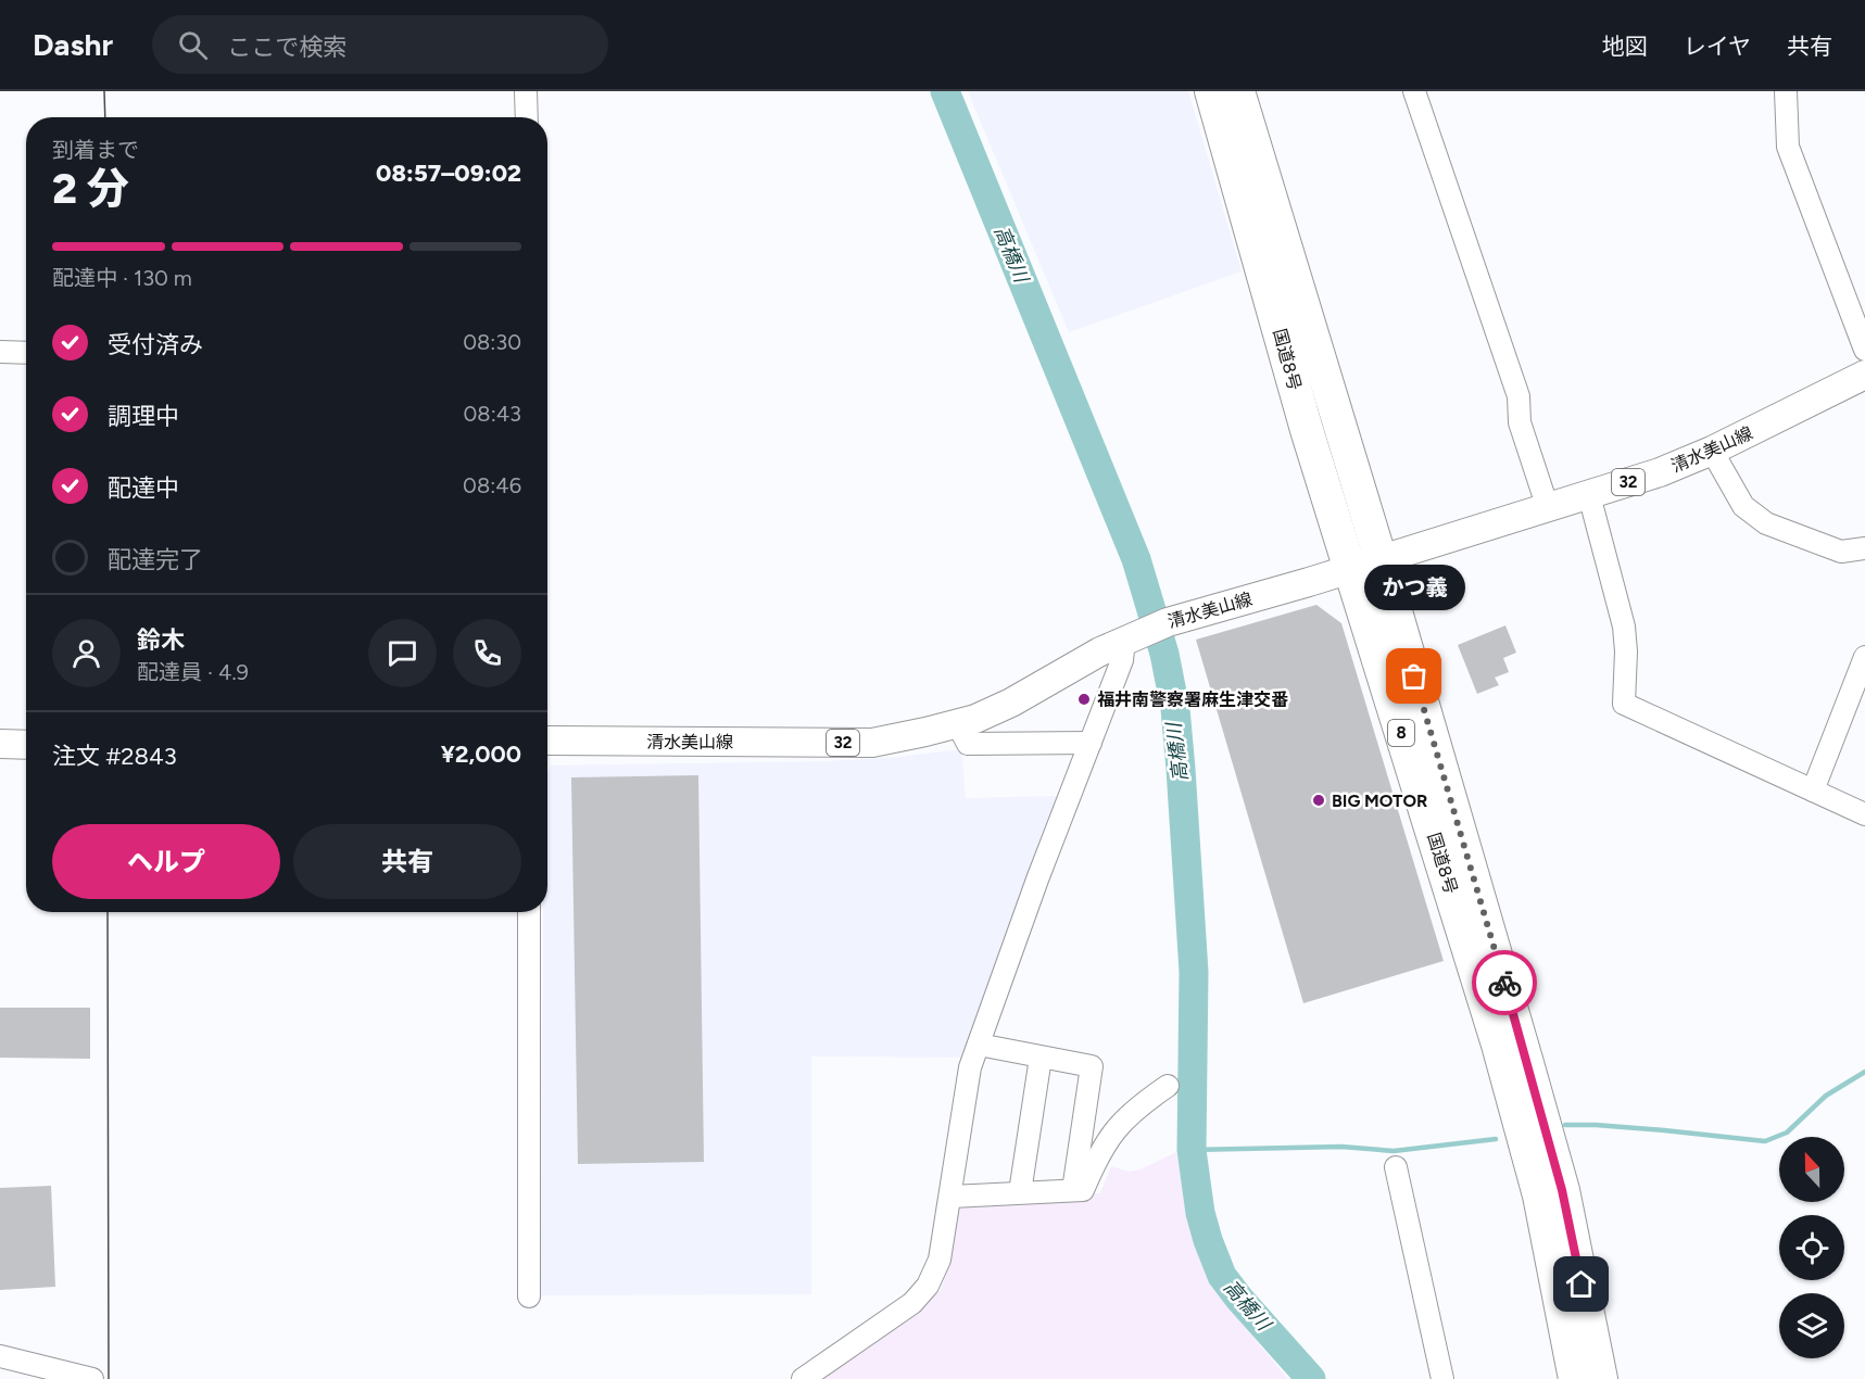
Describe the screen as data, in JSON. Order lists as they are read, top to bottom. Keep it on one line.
{"streets":{"highway":["国道8号","8"],"main road":["清水美山線","32"]},"crossings":[["国道8号","清水美山線"]],"water":["高橋川"],"places":["かつ義","福井南警察署麻生津交番","BIG MOTOR"],"north":"top","page":{"header":"Dashr","search":"ここで検索","nav":["地図","レイヤ","共有"],"heading":["2 分","到着まで","08:57–09:02"],"panel":["鈴木","配達員 · 4.9","注文 #2843","¥2,000"],"bar":"配達中 · 130 m","list":[["受付済み","08:30"],["調理中","08:43"],["配達中","08:46"],"配達完了"],"bubble":"かつ義","buttons":["ヘルプ","共有"]}}
